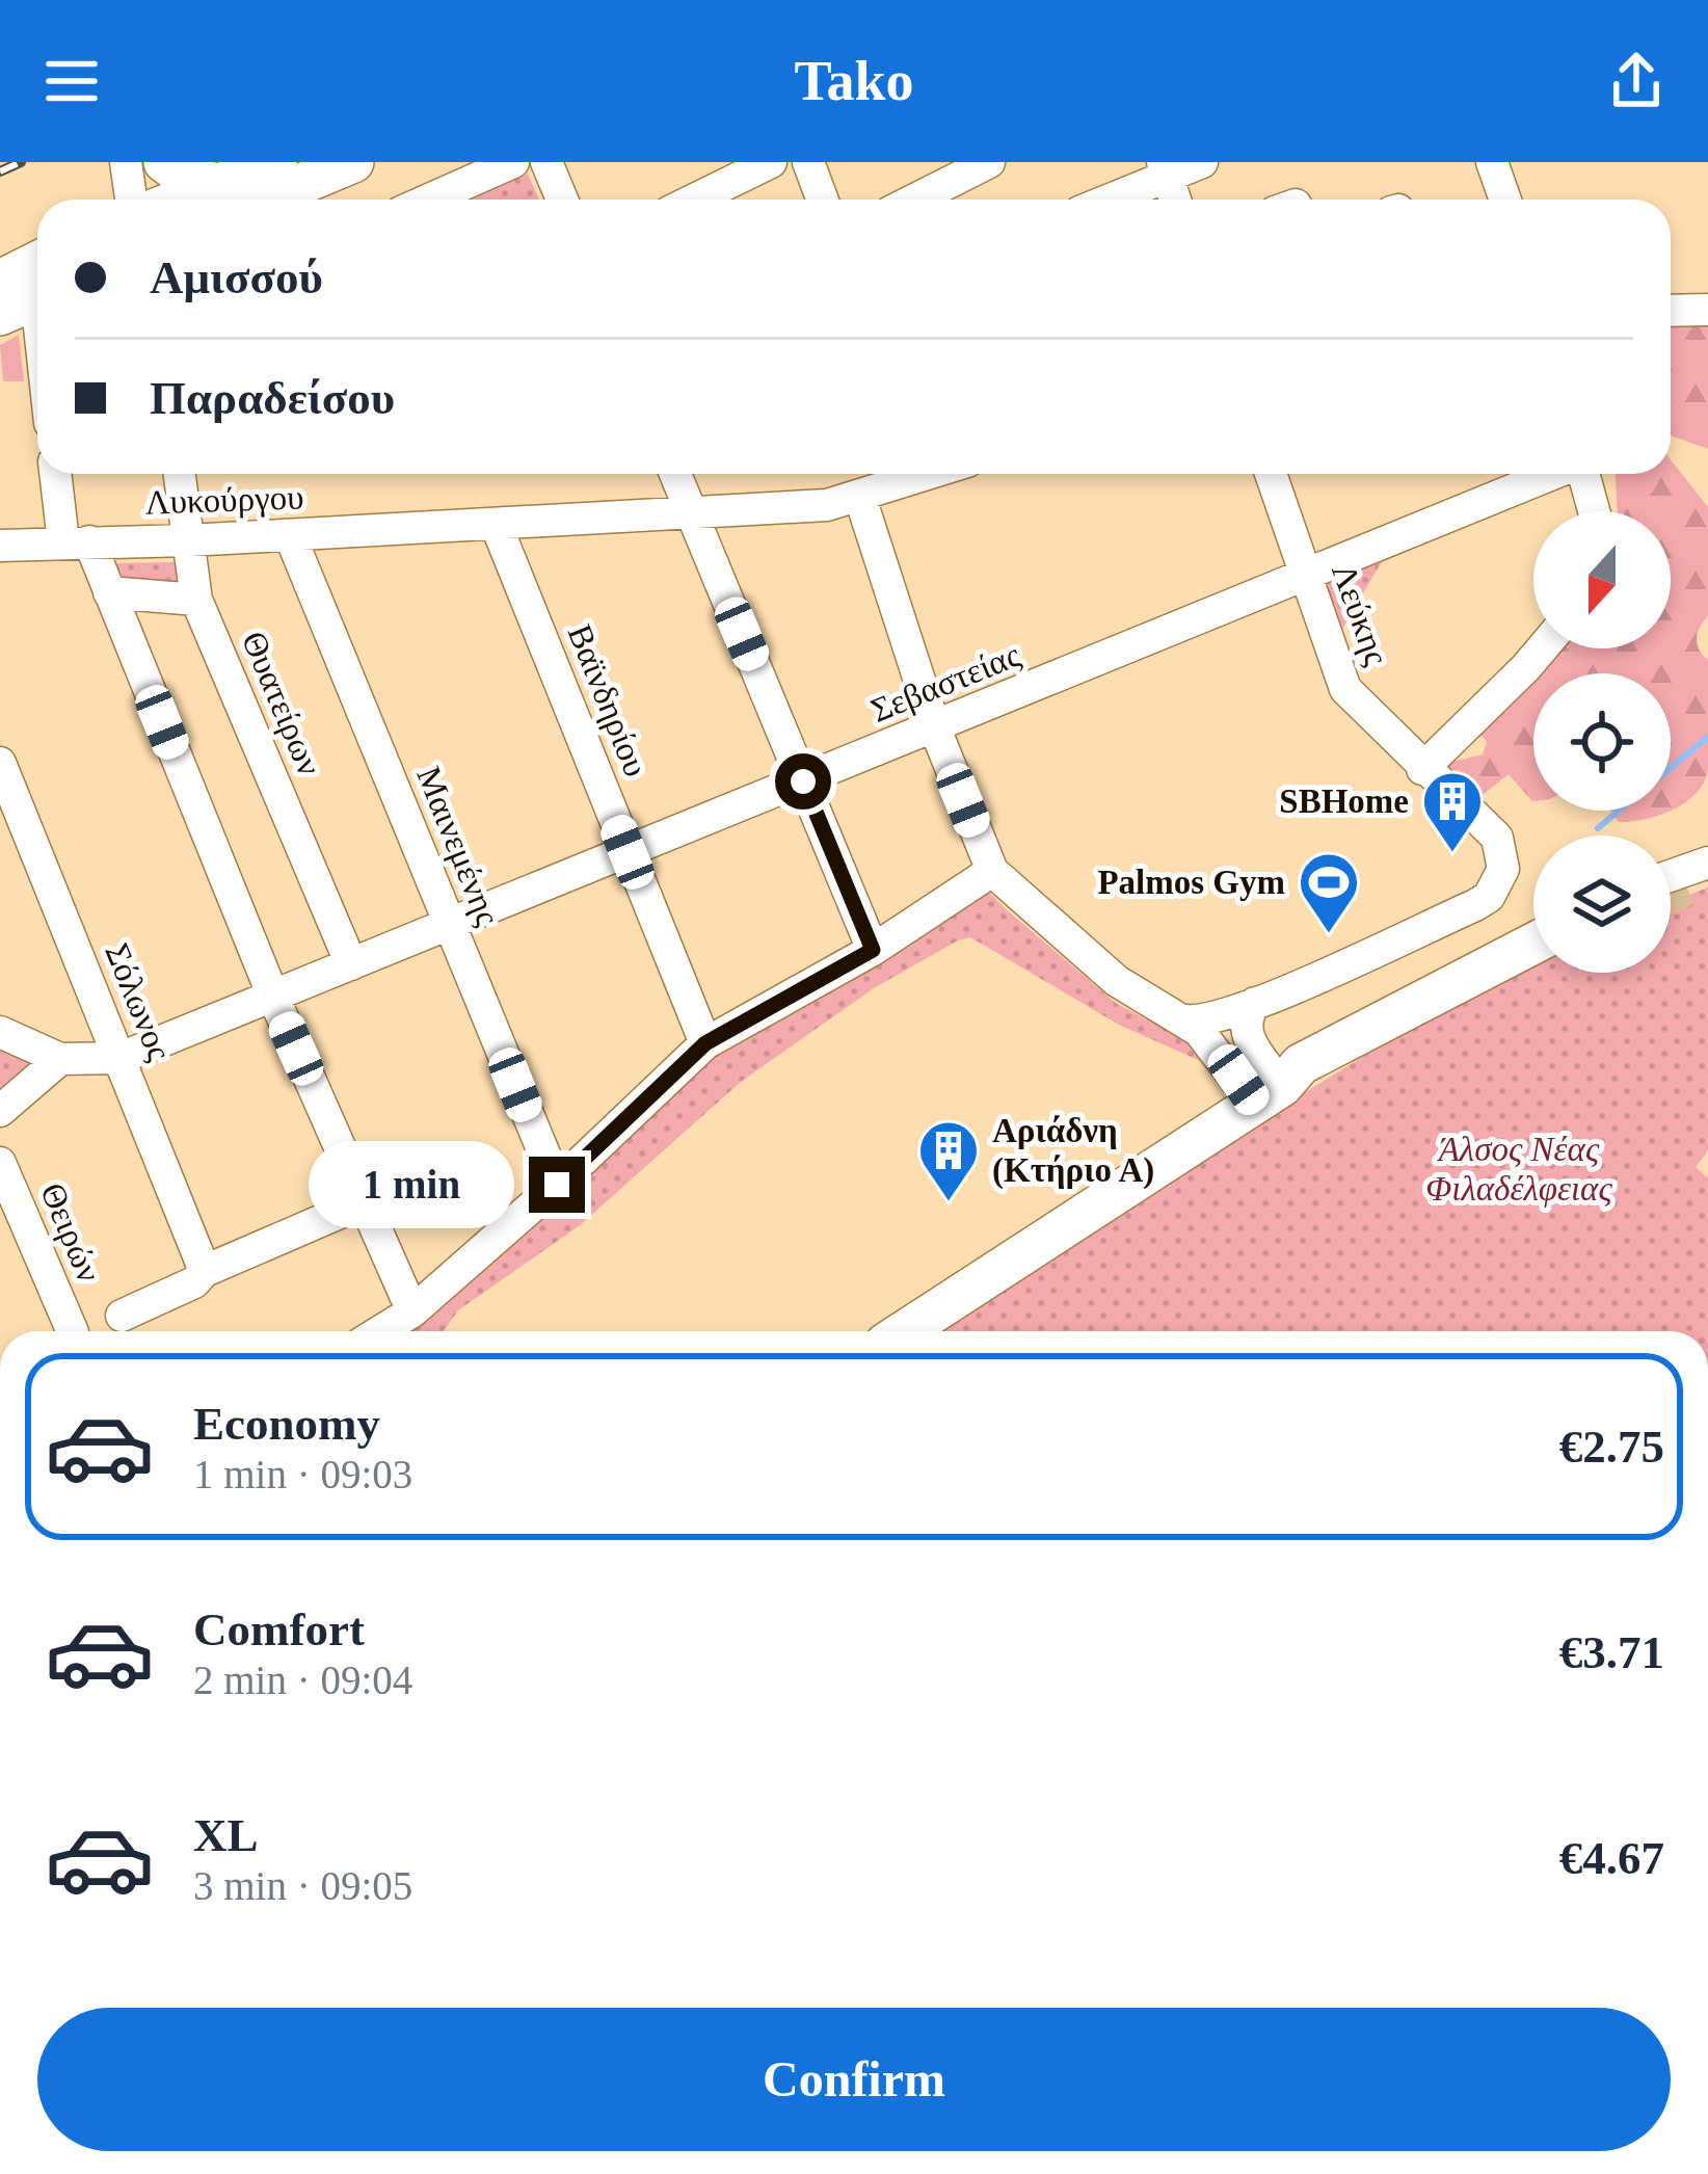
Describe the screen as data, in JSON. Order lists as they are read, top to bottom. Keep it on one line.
{"streets":{"street":["Λυκούργου","Λεύκης","Σεβαστείας","Βαϊνδηρίου","Θυατείρων","Μαινεμένης","Σόλωνος","Θειρών"]},"crossings":[["Λυκούργου","Βαϊνδηρίου"],["Λυκούργου","Θυατείρων"],["Λυκούργου","Μαινεμένης"],["Λεύκης","Σεβαστείας"],["Σεβαστείας","Βαϊνδηρίου"],["Σεβαστείας","Θυατείρων"],["Σεβαστείας","Μαινεμένης"],["Σεβαστείας","Σόλωνος"]],"parks":["Άλσος Νέας Φιλαδέλφειας"],"places":{"building":["SBHome","Αριάδνη (Κτήριο Α)"],"sports":["Palmos Gym"]},"north":"bottom","page":{"header":"Tako","banner":["Αμισσού","Παραδείσου"],"bubble":"1 min","list":[{"name":"Economy","note":"1 min · 09:03","value":"€2.75"},{"name":"Comfort","note":"2 min · 09:04","value":"€3.71"},{"name":"XL","note":"3 min · 09:05","value":"€4.67"}],"buttons":"Confirm"}}
